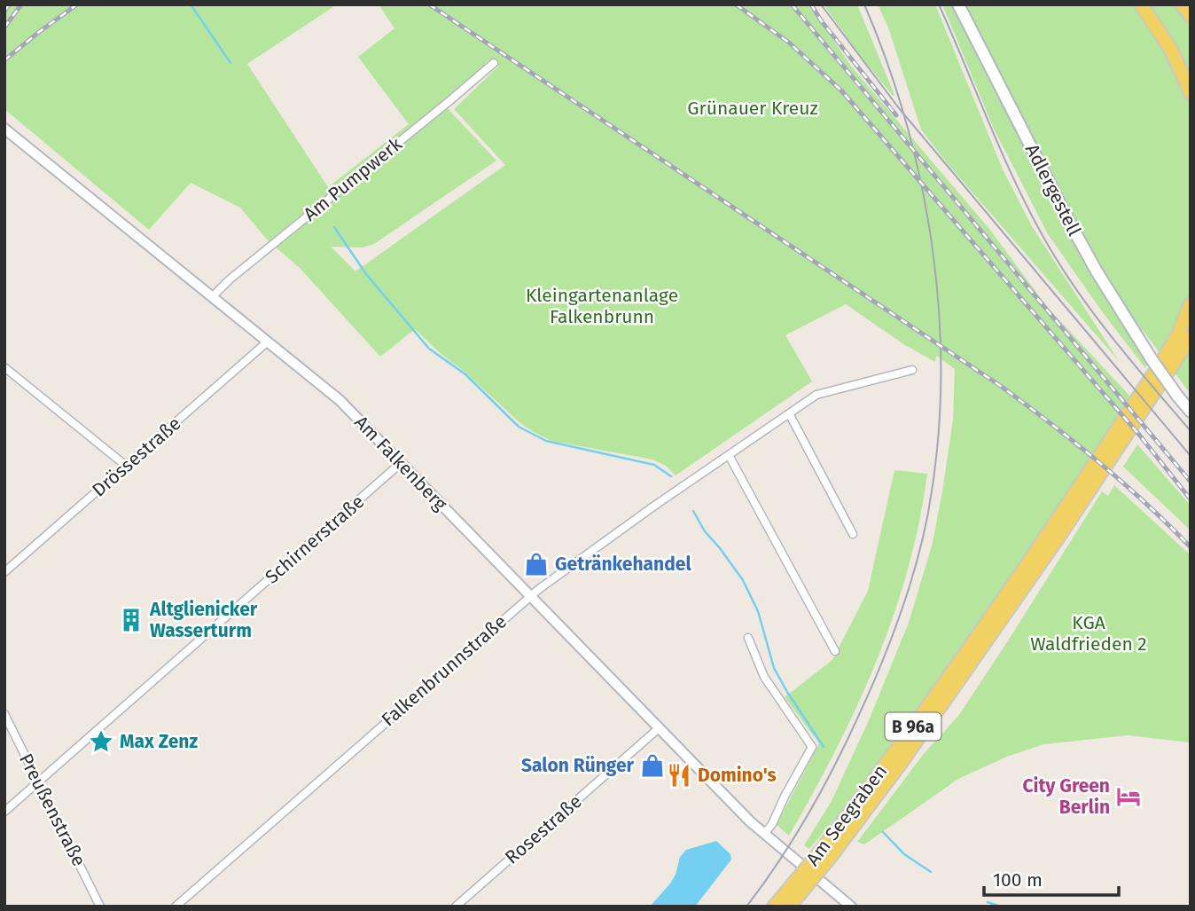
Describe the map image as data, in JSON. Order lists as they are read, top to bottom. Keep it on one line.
{"streets":{"main road":["Adlergestell","B 96a","Am Seegraben"],"street":["Am Pumpwerk","Drössestraße","Am Falkenberg","Schirnerstraße","Falkenbrunnstraße","Preußenstraße","Rosestraße"]},"crossings":[["Am Pumpwerk","Am Falkenberg"],["Drössestraße","Am Falkenberg"],["Am Falkenberg","Schirnerstraße"],["Am Falkenberg","Falkenbrunnstraße"],["Am Falkenberg","Rosestraße"],["Schirnerstraße","Preußenstraße"],["B 96a","Am Seegraben"]],"parks":["Grünauer Kreuz","Kleingartenanlage Falkenbrunn","KGA Waldfrieden 2"],"places":{"shop":["Getränkehandel","Salon Rünger"],"building":["Altglienicker Wasserturm"],"place":["Max Zenz"],"restaurant":["Domino's"],"hotel":["City Green Berlin"]},"scale_bar":"100 m"}
